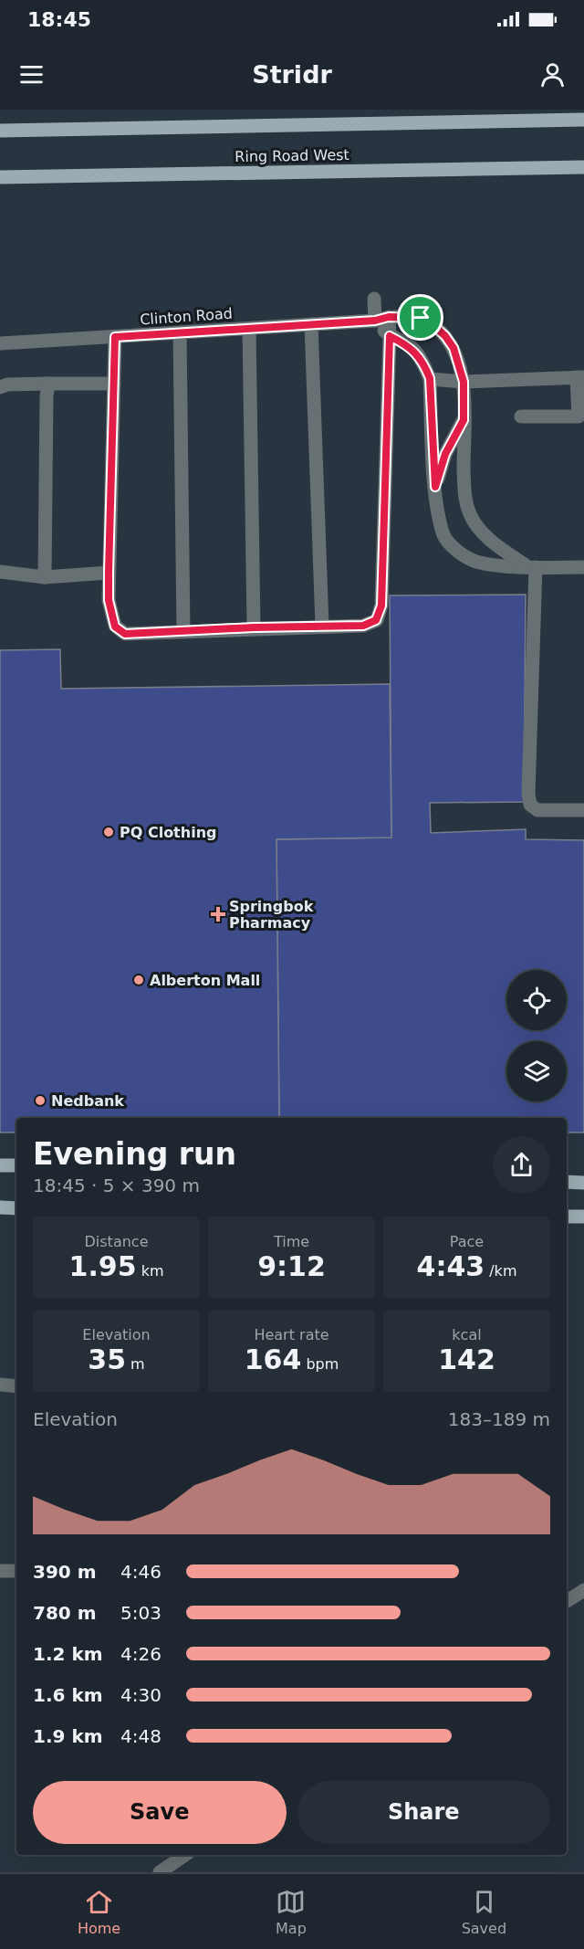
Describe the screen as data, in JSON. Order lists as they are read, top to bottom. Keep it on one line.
{"streets":{"main road":["Ring Road West"],"street":["Clinton Road"]},"places":{"other":["PQ Clothing","Alberton Mall","Nedbank"],"health":["Springbok Pharmacy"]},"page":{"status":"18:45","header":"Stridr","heading":["Evening run","18:45 · 5 × 390 m"],"stats":[["Distance","1.95 km"],["Time","9:12"],["Pace","4:43 /km"],["Elevation","35 m"],["Heart rate","164 bpm"],["kcal","142"]],"chart":["Elevation","183–189 m"],"list":[{"name":"390 m","note":"4:46"},{"name":"780 m","note":"5:03"},{"name":"1.2 km","note":"4:26"},{"name":"1.6 km","note":"4:30"},{"name":"1.9 km","note":"4:48"}],"buttons":["Save","Share"],"tabs":["Home","Map","Saved"]}}
